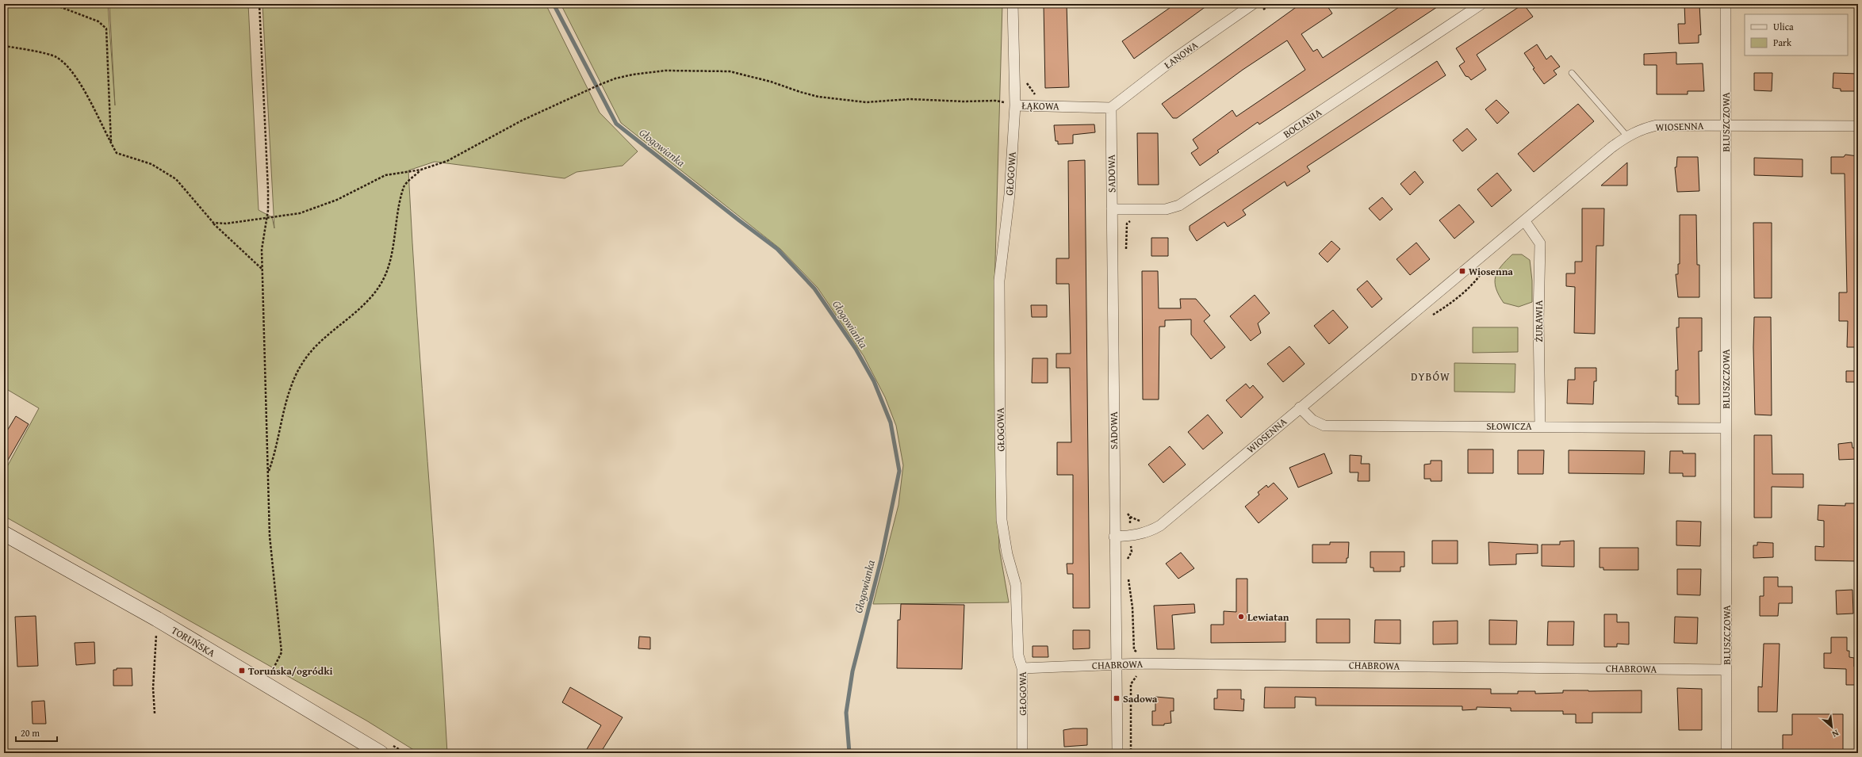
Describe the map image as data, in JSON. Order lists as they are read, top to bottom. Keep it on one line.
{"streets":{"street":["ŁANOWA","ŁĄKOWA","BLUSZCZOWA","BOCIANIA","WIOSENNA","GŁOGOWA","SADOWA","ŻURAWIA","SŁOWICZA","TORUŃSKA","CHABROWA"]},"crossings":[["ŁANOWA","ŁĄKOWA"],["ŁANOWA","SADOWA"],["ŁĄKOWA","GŁOGOWA"],["ŁĄKOWA","SADOWA"],["BLUSZCZOWA","WIOSENNA"],["BLUSZCZOWA","SŁOWICZA"],["BLUSZCZOWA","CHABROWA"],["BOCIANIA","SADOWA"],["WIOSENNA","SADOWA"],["WIOSENNA","ŻURAWIA"],["WIOSENNA","SŁOWICZA"],["GŁOGOWA","CHABROWA"],["SADOWA","CHABROWA"],["ŻURAWIA","SŁOWICZA"]],"districts":["DYBÓW"],"water":["Głogowianka"],"places":{"transit":["Wiosenna","Toruńska/ogródki","Sadowa"],"other":["Lewiatan"]},"legend":["Ulica","Park"],"scale_bar":"20 m","north":"bottom right"}
